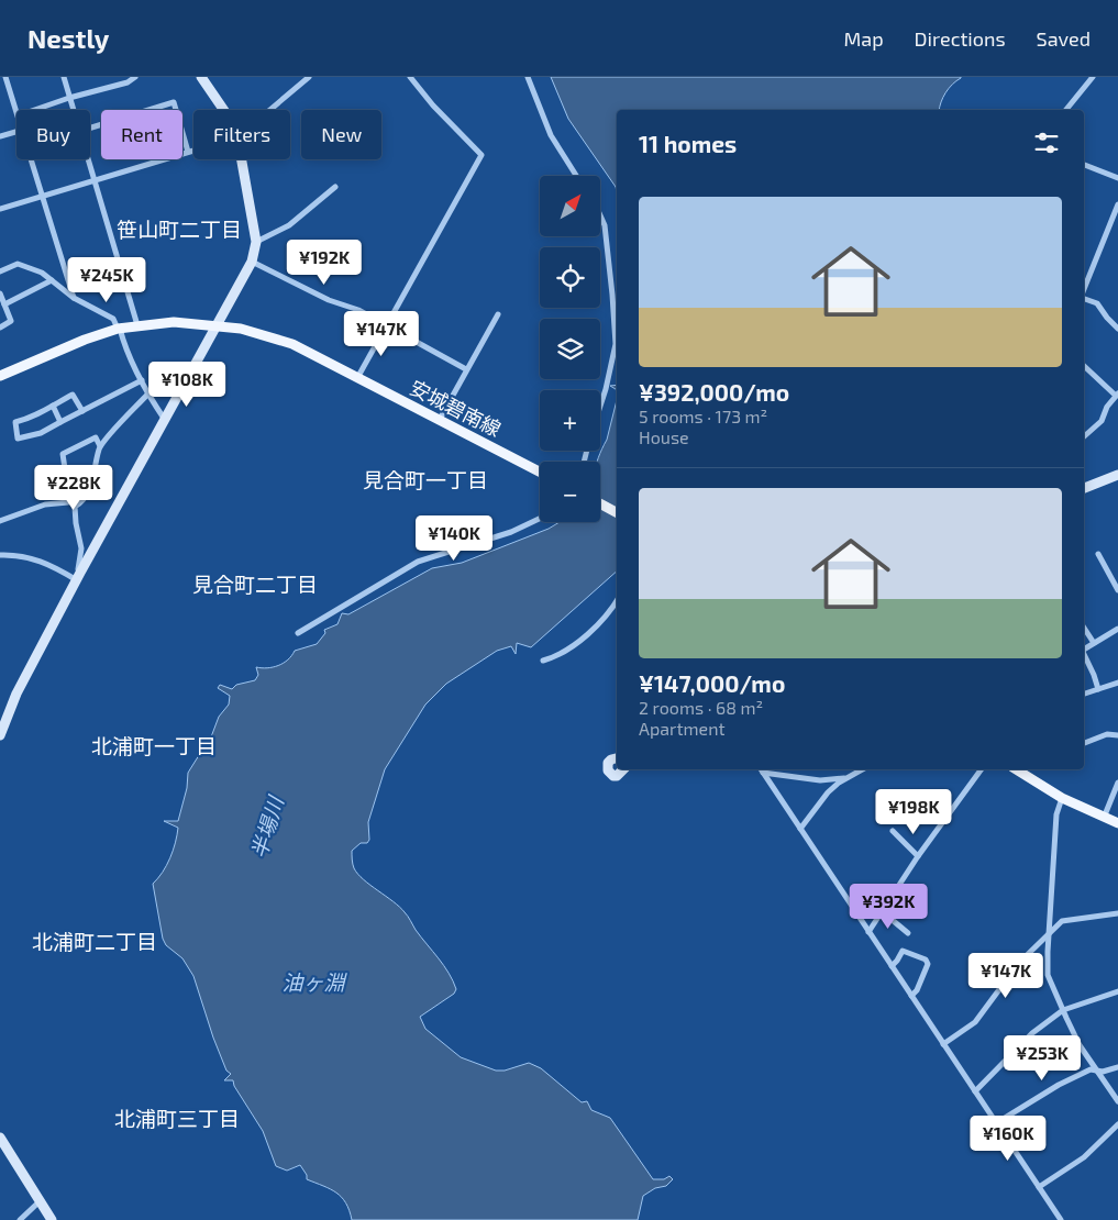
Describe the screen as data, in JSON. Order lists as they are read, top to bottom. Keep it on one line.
{"streets":{"main road":["安城碧南線"]},"districts":["笹山町二丁目","見合町一丁目","見合町二丁目","北浦町一丁目","北浦町二丁目","北浦町三丁目"],"water":["半場川","油ヶ淵"],"north":"top right","page":{"header":"Nestly","nav":["Map","Directions","Saved"],"chip":["Buy","Rent","Filters","New"],"heading":"11 homes","map_buttons":["+","−"],"list":[{"name":"¥392,000/mo","note":"5 rooms · 173 m² · House"},{"name":"¥147,000/mo","note":"2 rooms · 68 m² · Apartment"}],"price":["¥192K","¥245K","¥147K","¥108K","¥228K","¥140K","¥198K","¥392K","¥147K","¥253K","¥160K"]}}
